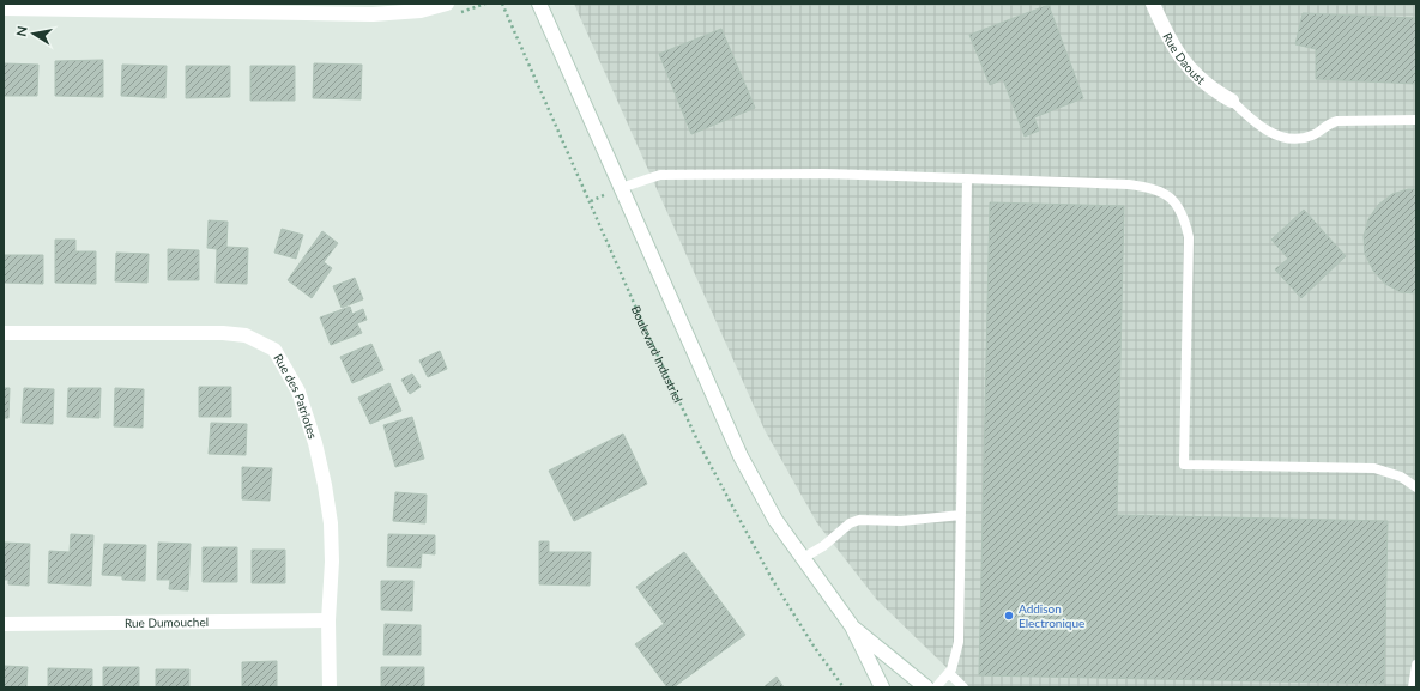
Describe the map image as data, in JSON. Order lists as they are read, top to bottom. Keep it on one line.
{"streets":{"street":["Rue Daoust","Rue des Patriotes","Rue Dumouchel"],"path":["Boulevard Industriel"]},"crossings":[["Rue des Patriotes","Rue Dumouchel"]],"places":["Addison Electronique"],"north":"left"}
